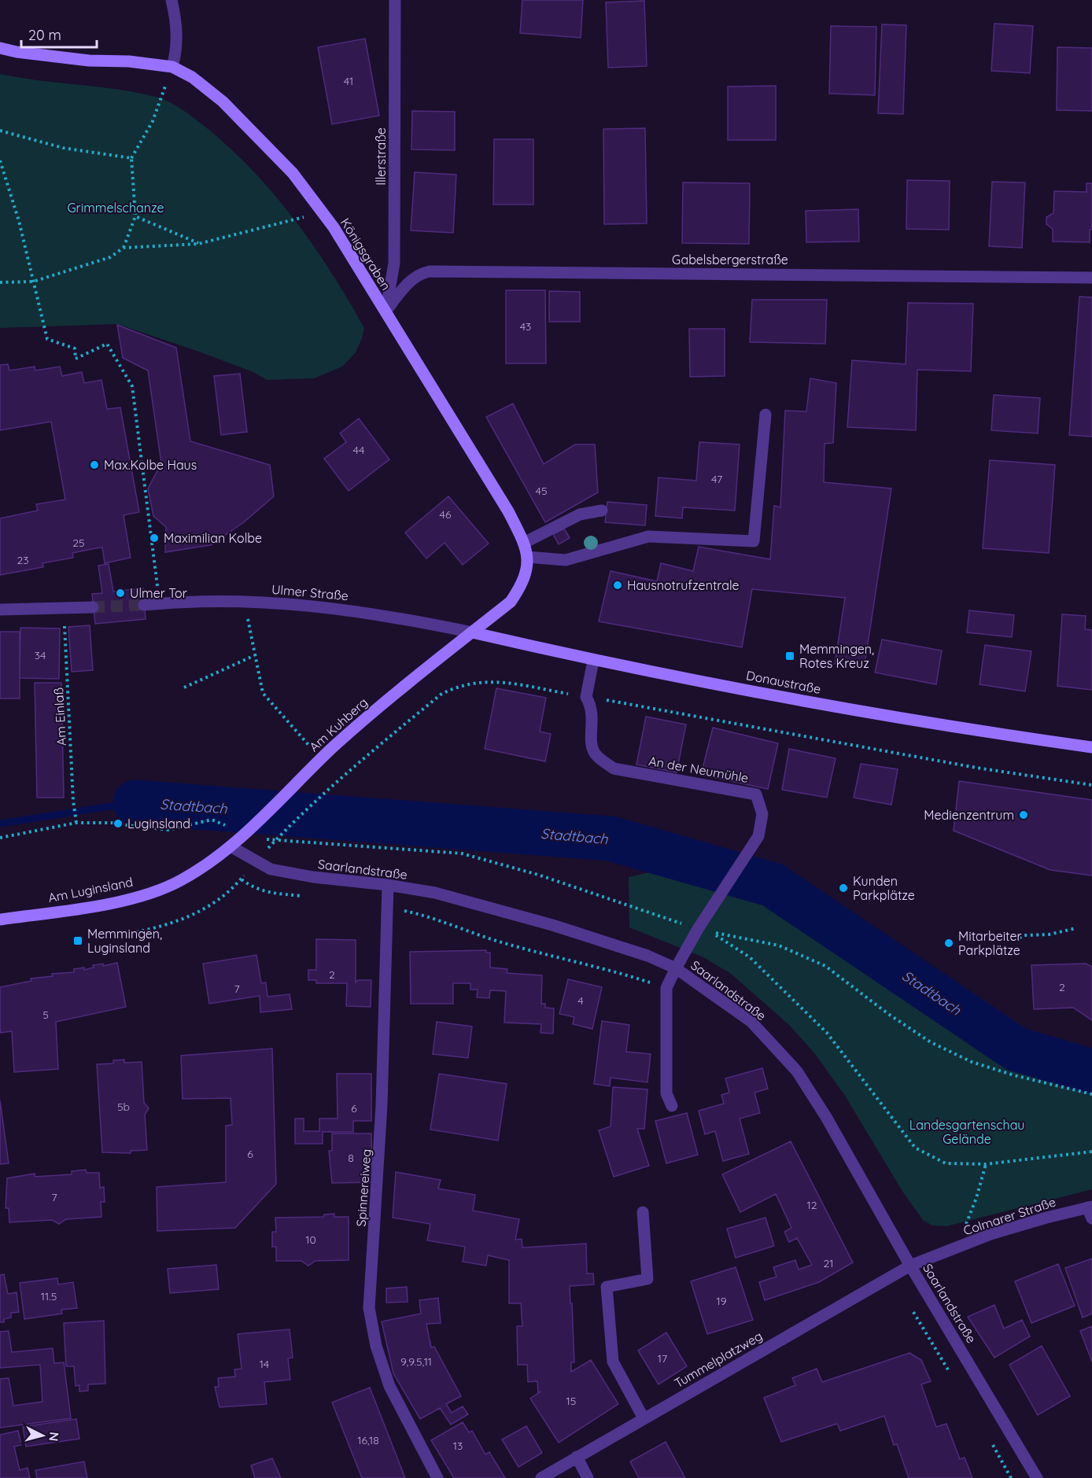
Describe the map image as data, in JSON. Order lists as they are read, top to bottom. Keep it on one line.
{"streets":{"street":["Illerstraße","Königsgraben","Gabelsbergerstraße","Ulmer Straße","Donaustraße","Am Kuhberg","An der Neumühle","Saarlandstraße","Am Luginsland","Spinnereiweg","Colmarer Straße","Tummelplatzweg"],"path":["Am Einlaß"]},"crossings":[["Illerstraße","Königsgraben"],["Illerstraße","Gabelsbergerstraße"],["Königsgraben","Gabelsbergerstraße"],["Königsgraben","Ulmer Straße"],["Königsgraben","Donaustraße"],["Königsgraben","Am Kuhberg"],["Ulmer Straße","Donaustraße"],["Ulmer Straße","Am Kuhberg"],["Donaustraße","Am Kuhberg"],["Donaustraße","An der Neumühle"],["Am Kuhberg","Saarlandstraße"],["Am Kuhberg","Am Luginsland"],["An der Neumühle","Saarlandstraße"],["Saarlandstraße","Am Luginsland"],["Saarlandstraße","Spinnereiweg"],["Saarlandstraße","Colmarer Straße"],["Saarlandstraße","Tummelplatzweg"],["Colmarer Straße","Tummelplatzweg"]],"water":["Stadtbach"],"parks":["Grimmelschanze","Landesgartenschau Gelände"],"places":{"other":["Max.Kolbe Haus","Maximilian Kolbe","Hausnotrufzentrale","Ulmer Tor","Medienzentrum","Luginsland","Kunden Parkplätze","Mitarbeiter Parkplätze"],"transit":["Memmingen, Rotes Kreuz","Memmingen, Luginsland"]},"house_numbers":["41","43","44","47","45","46","25","23","34","2","2","7","4","5","5b","6","6","8","7","12","10","21","11.5","19","17","9,9.5,11","14","15","16,18","13"],"scale_bar":"20 m","north":"right"}
